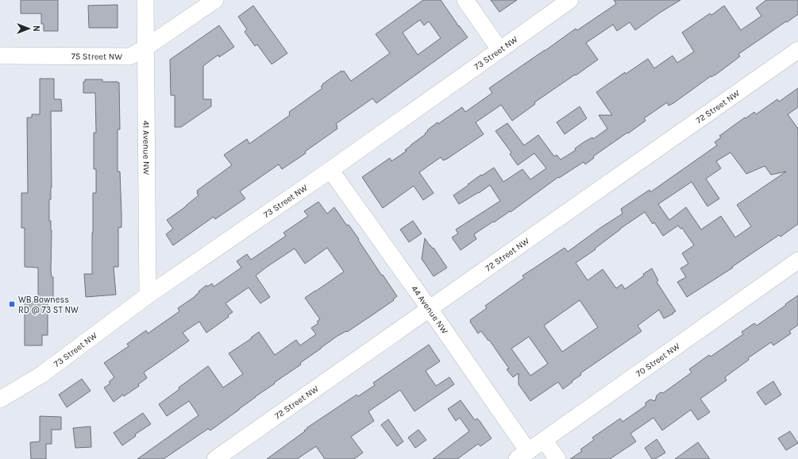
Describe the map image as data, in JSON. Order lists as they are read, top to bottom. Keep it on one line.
{"streets":{"street":["73 Street NW","75 Street NW","72 Street NW","41 Avenue NW","44 Avenue NW","70 Street NW"]},"crossings":[["73 Street NW","41 Avenue NW"],["73 Street NW","44 Avenue NW"],["75 Street NW","41 Avenue NW"],["72 Street NW","44 Avenue NW"],["44 Avenue NW","70 Street NW"]],"places":{"transit":["WB Bowness RD @ 73 ST NW"]},"north":"right"}
